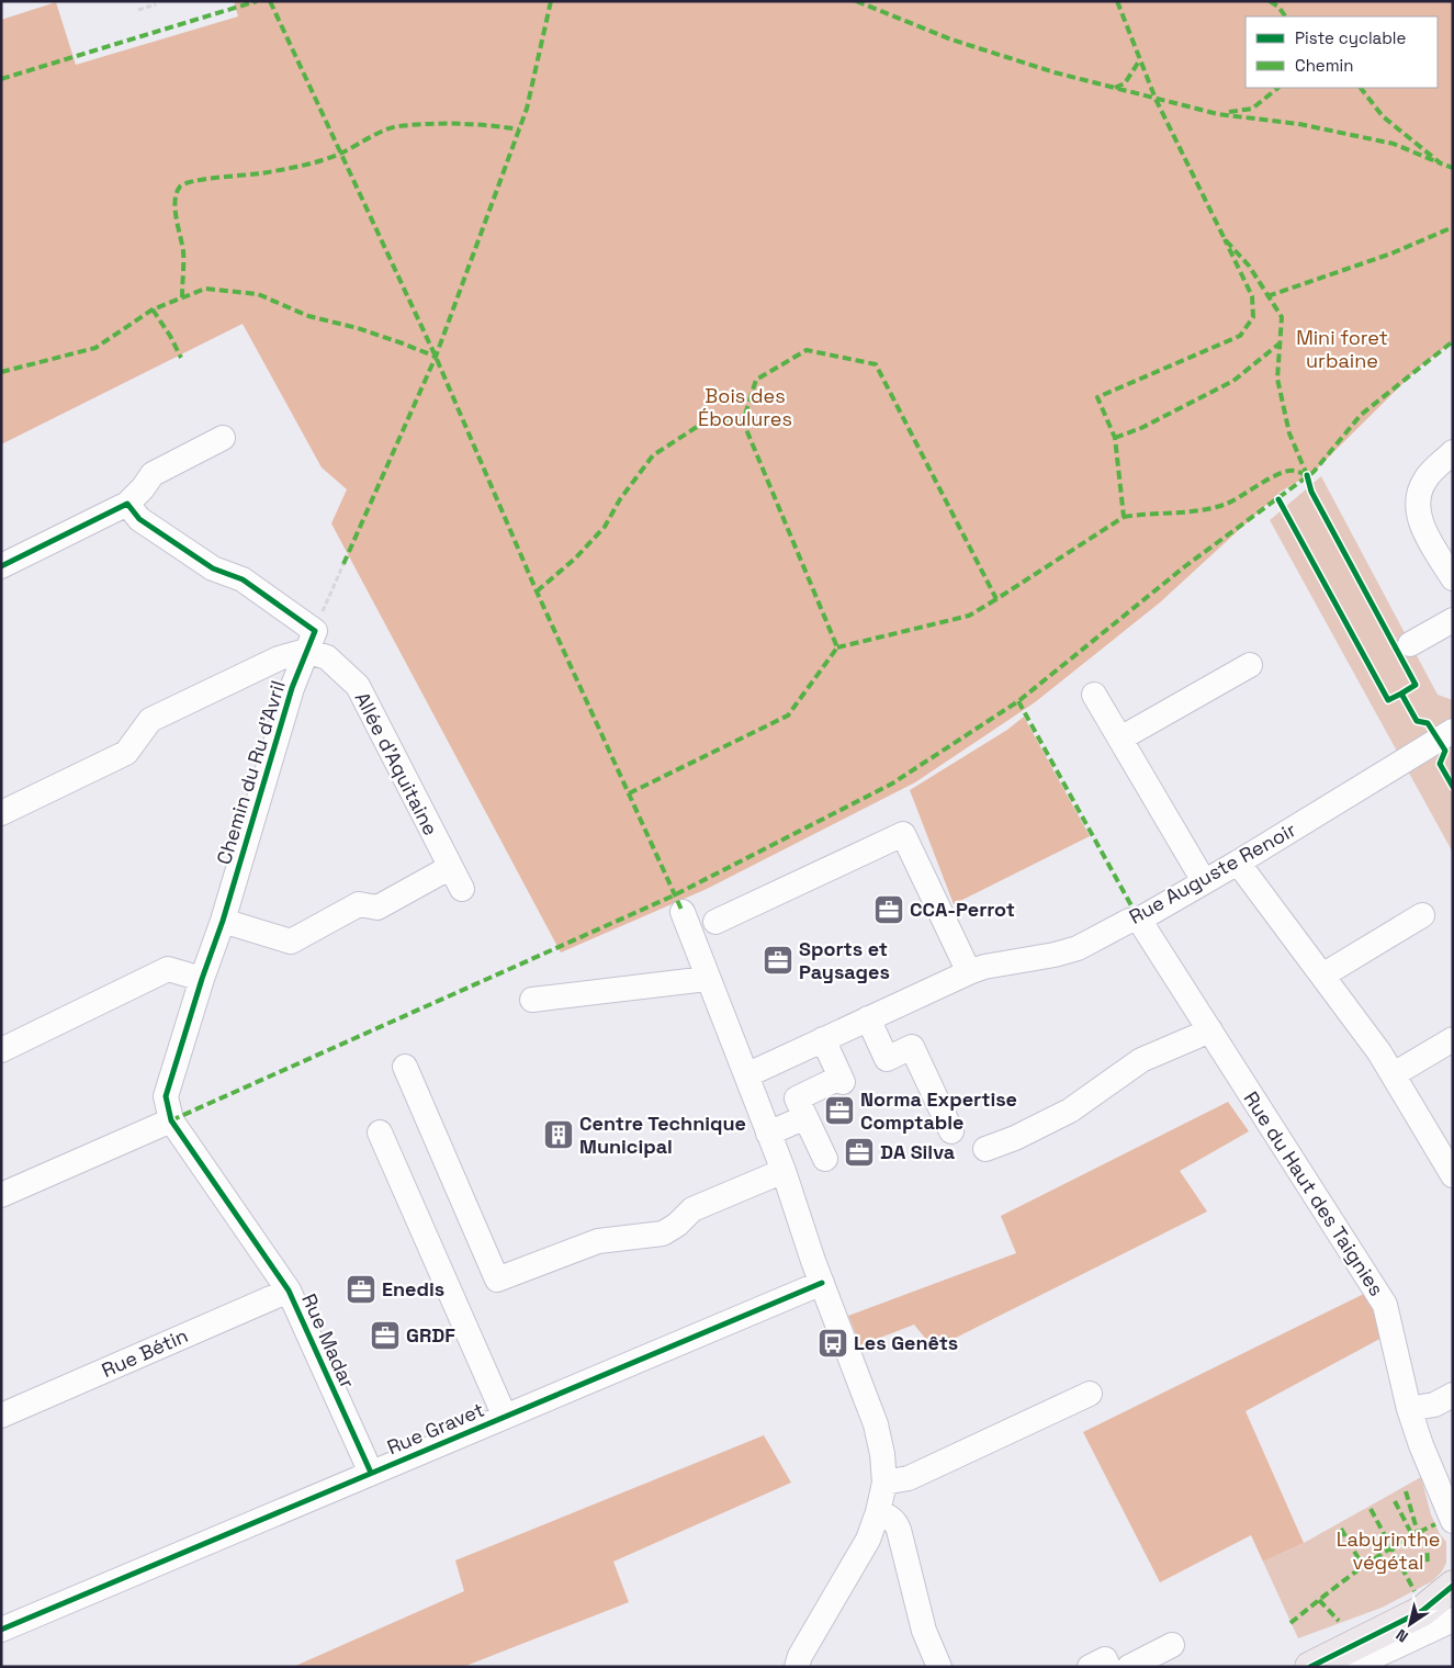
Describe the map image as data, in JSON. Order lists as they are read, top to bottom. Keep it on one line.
{"streets":{"street":["Allée d'Aquitaine","Chemin du Ru d'Avril","Rue Auguste Renoir","Rue du Haut des Taignies","Rue Madar","Rue Bétin","Rue Gravet"]},"crossings":[["Allée d'Aquitaine","Chemin du Ru d'Avril"],["Chemin du Ru d'Avril","Rue Madar"],["Rue Auguste Renoir","Rue du Haut des Taignies"],["Rue Madar","Rue Bétin"],["Rue Madar","Rue Gravet"]],"parks":["Mini foret urbaine","Bois des Éboulures","Labyrinthe végétal"],"places":{"office":["CCA-Perrot","Sports et Paysages","Norma Expertise Comptable","DA Silva","Enedis","GRDF"],"building":["Centre Technique Municipal"],"bus stop":["Les Genêts"]},"legend":["Piste cyclable","Chemin"],"north":"bottom left"}
